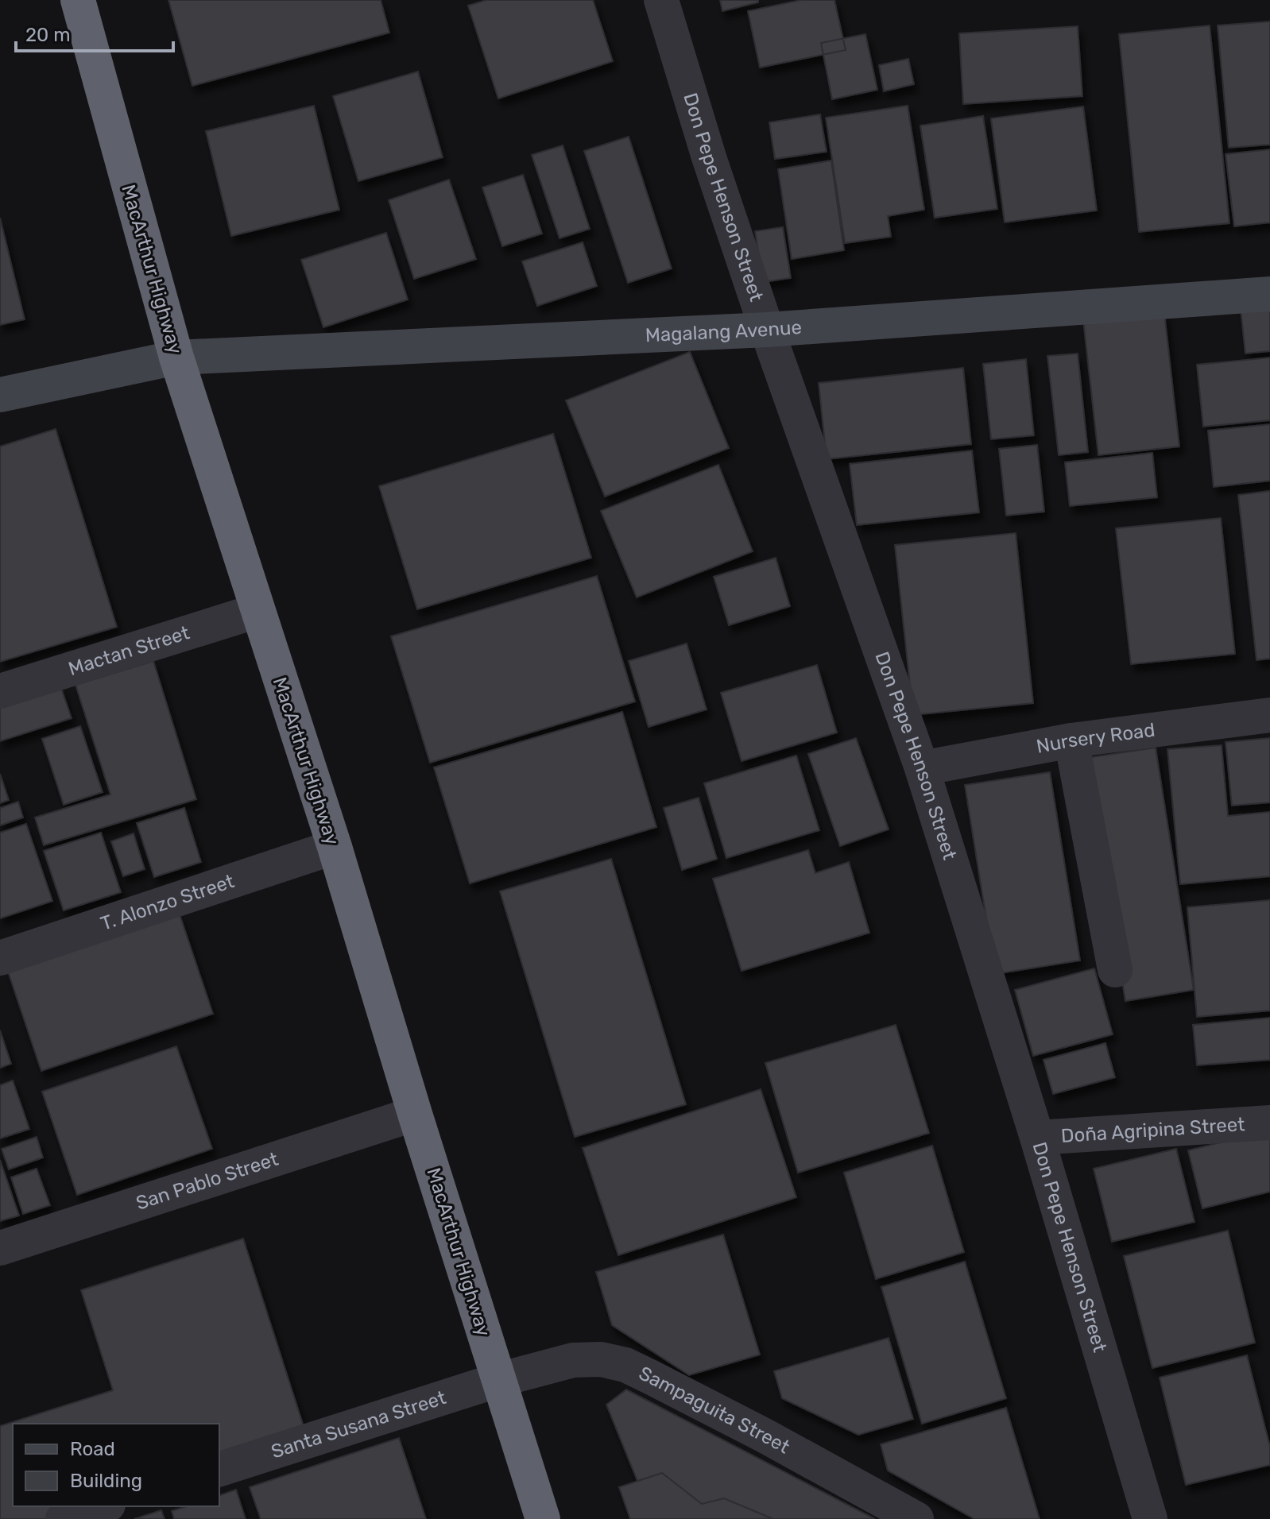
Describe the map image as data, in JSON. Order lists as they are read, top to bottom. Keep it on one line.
{"streets":{"highway":["MacArthur Highway"],"street":["Don Pepe Henson Street","Magalang Avenue","Mactan Street","Nursery Road","T. Alonzo Street","Doña Agripina Street","San Pablo Street","Sampaguita Street","Santa Susana Street"]},"crossings":[["Don Pepe Henson Street","Magalang Avenue"],["Don Pepe Henson Street","Nursery Road"],["Don Pepe Henson Street","Doña Agripina Street"],["MacArthur Highway","Magalang Avenue"],["MacArthur Highway","Mactan Street"],["MacArthur Highway","T. Alonzo Street"],["MacArthur Highway","San Pablo Street"],["MacArthur Highway","Sampaguita Street"],["MacArthur Highway","Santa Susana Street"],["Sampaguita Street","Santa Susana Street"]],"legend":["Road","Building"],"scale_bar":"20 m"}
